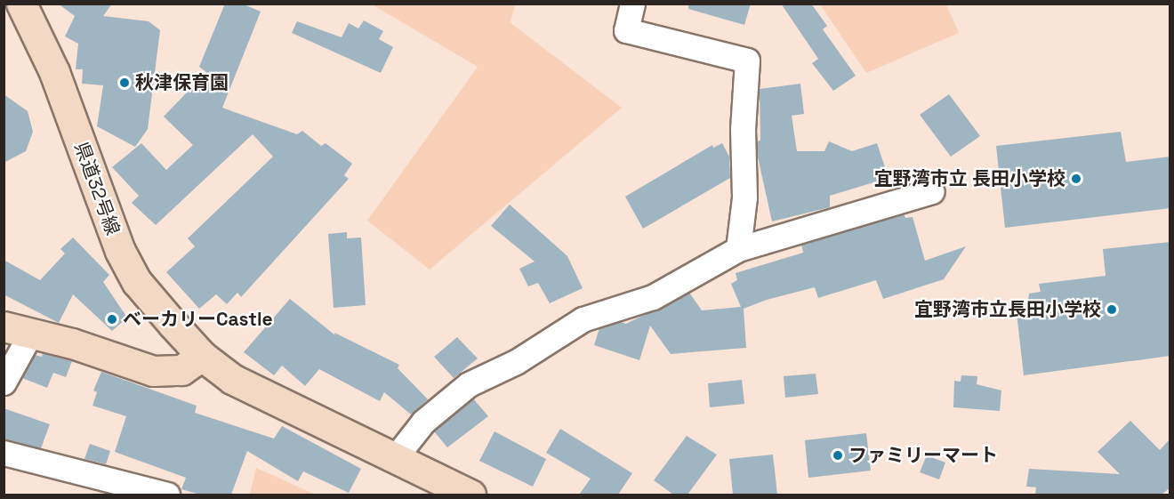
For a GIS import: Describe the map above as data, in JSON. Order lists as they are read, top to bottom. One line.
{"streets":{"main road":["県道32号線"]},"places":["秋津保育園","宜野湾市立 長田小学校","宜野湾市立長田小学校","ベーカリーCastle","ファミリーマート"]}
